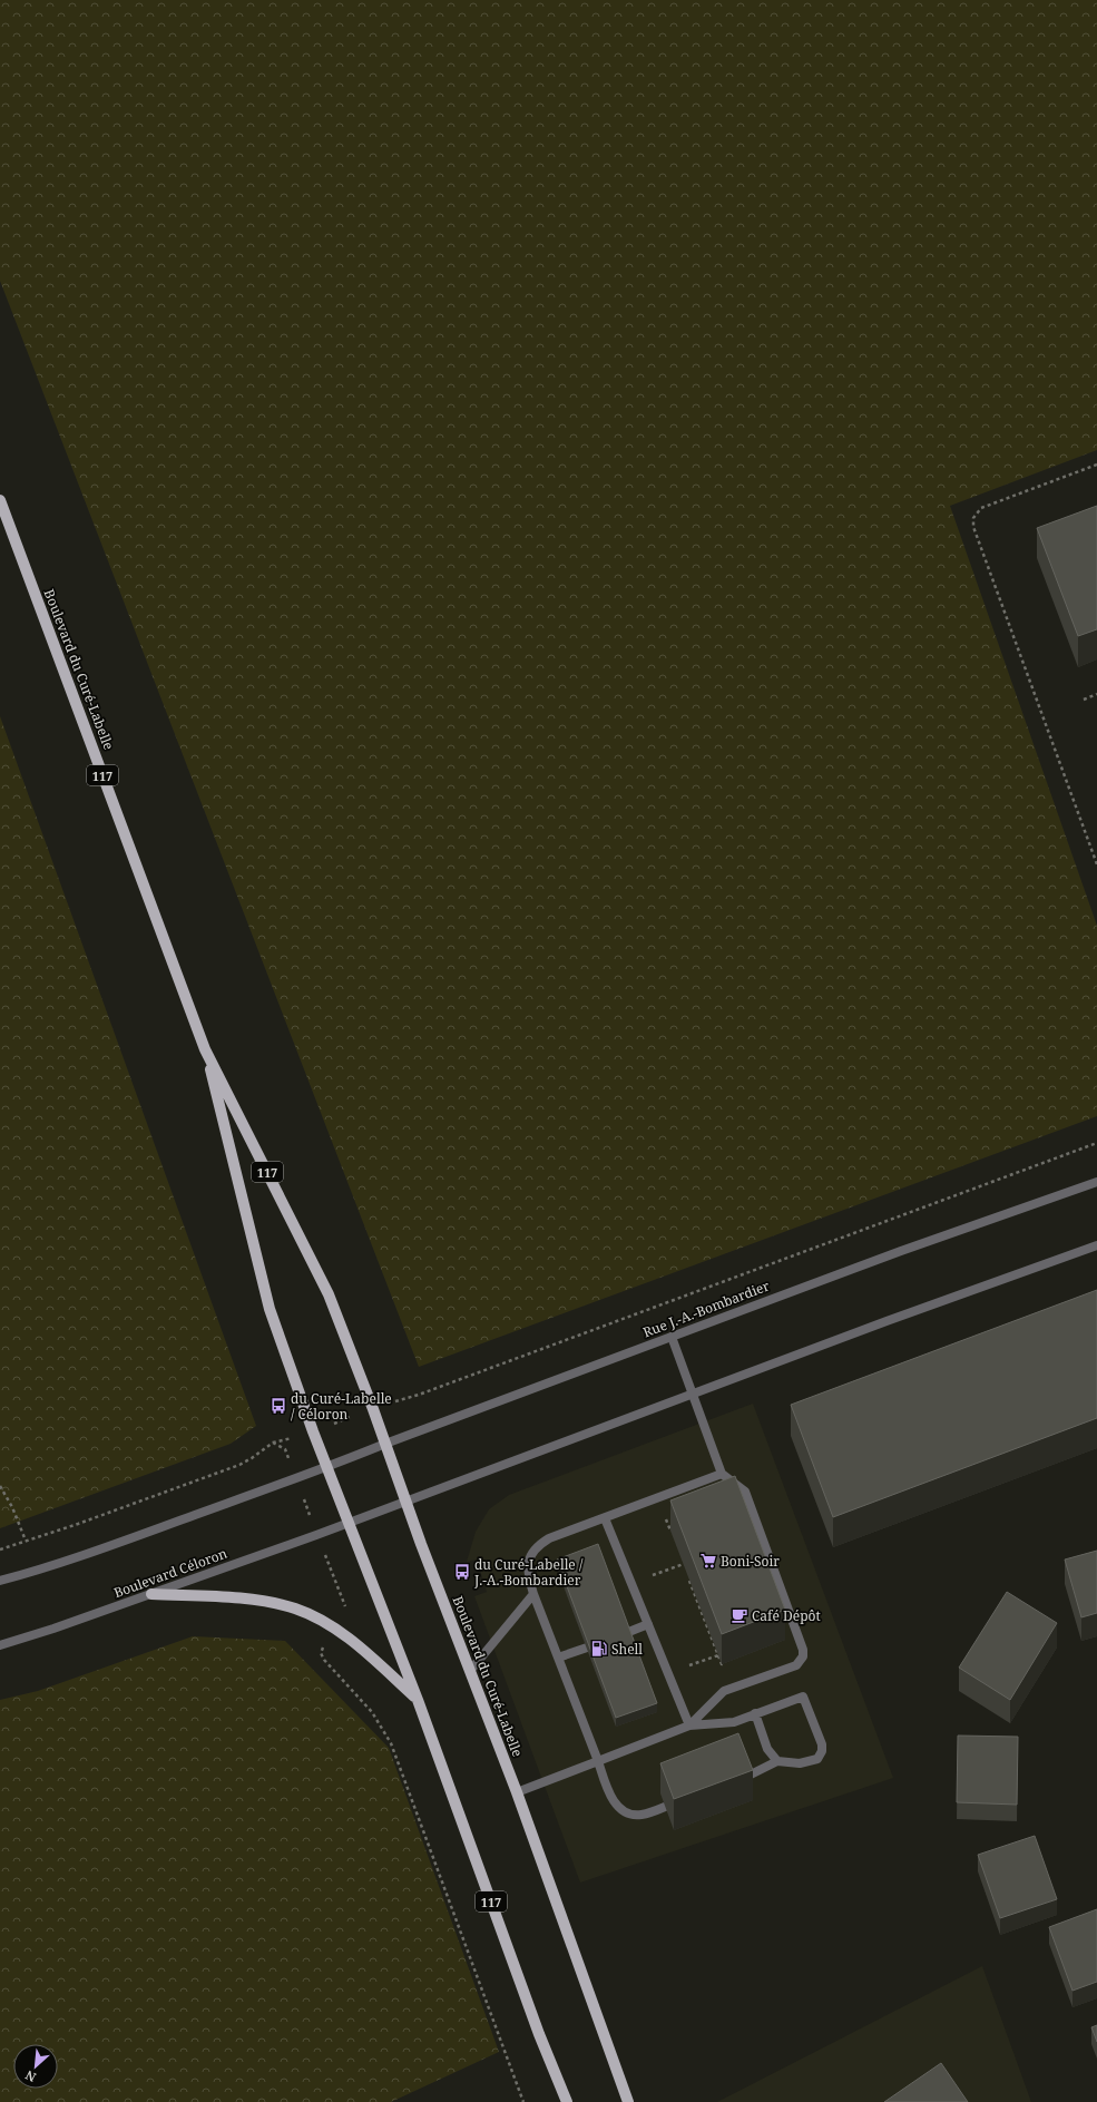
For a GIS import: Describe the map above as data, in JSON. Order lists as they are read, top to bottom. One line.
{"streets":{"main road":["Boulevard du Curé-Labelle","117"],"street":["Rue J.-A.-Bombardier","Boulevard Céloron"]},"crossings":[["Boulevard du Curé-Labelle","Rue J.-A.-Bombardier"],["Boulevard du Curé-Labelle","Boulevard Céloron"]],"places":{"bus stop":["du Curé-Labelle / Céloron","du Curé-Labelle / J.-A.-Bombardier"],"supermarket":["Boni-Soir"],"cafe":["Café Dépôt"],"fuel station":["Shell"]},"north":"bottom left"}
